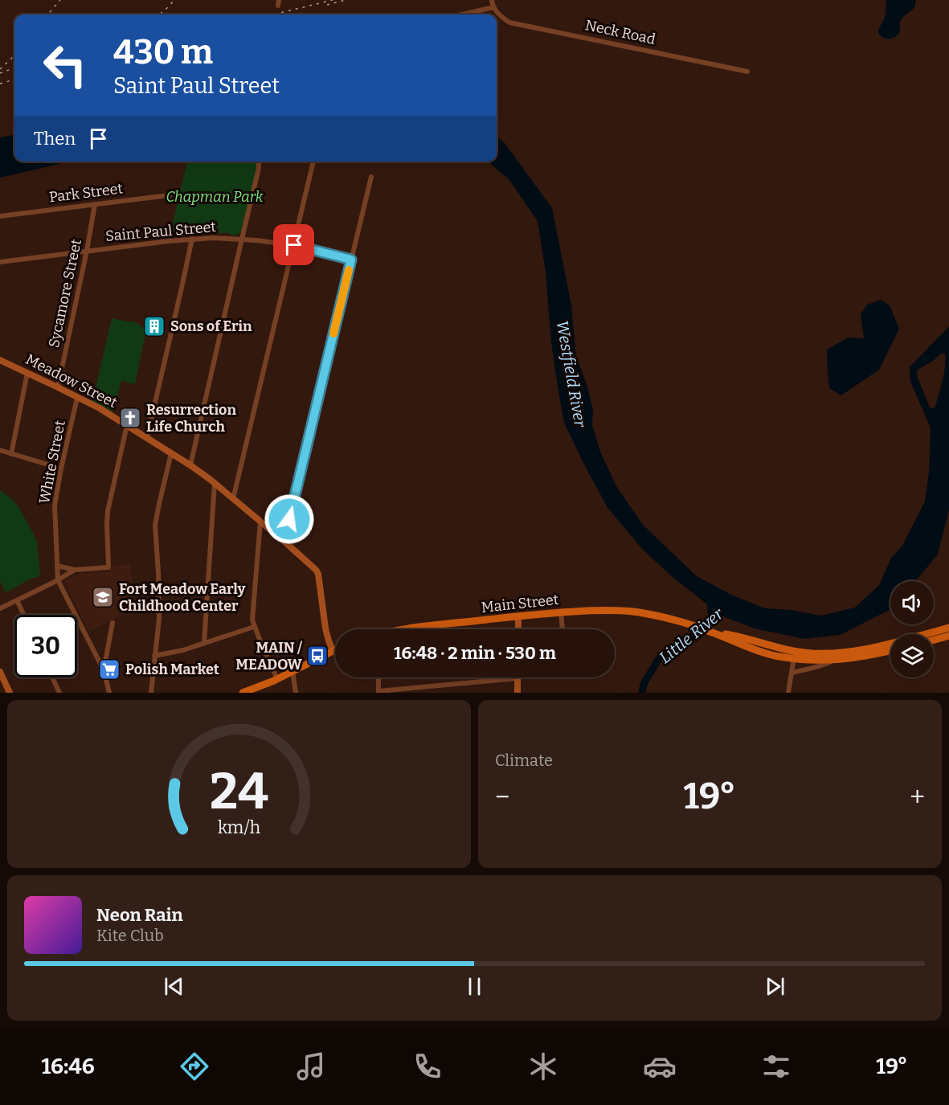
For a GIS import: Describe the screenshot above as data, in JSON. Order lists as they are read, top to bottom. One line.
{"streets":{"main road":["Main Street"],"street":["Neck Road","Park Street","Saint Paul Street","Sycamore Street","Meadow Street","White Street"]},"crossings":[["Park Street","Sycamore Street"],["Saint Paul Street","Sycamore Street"],["Sycamore Street","Meadow Street"],["Meadow Street","White Street"]],"water":["Westfield River","Little River"],"parks":["Chapman Park"],"places":{"building":["Sons of Erin"],"church":["Resurrection Life Church"],"school or university":["Fort Meadow Early Childhood Center"],"bus stop":["MAIN / MEADOW"],"supermarket":["Polish Market"]},"page":{"turn":["430 m","Saint Paul Street"],"then":"Then","limit":"30","trip":"16:48 · 2 min · 530 m","tile":"Climate","heat":["−","19°","+"],"song":["Neon Rain","Kite Club"],"tabs":["16:46","19°"],"gauge":["24","km/h"]}}
